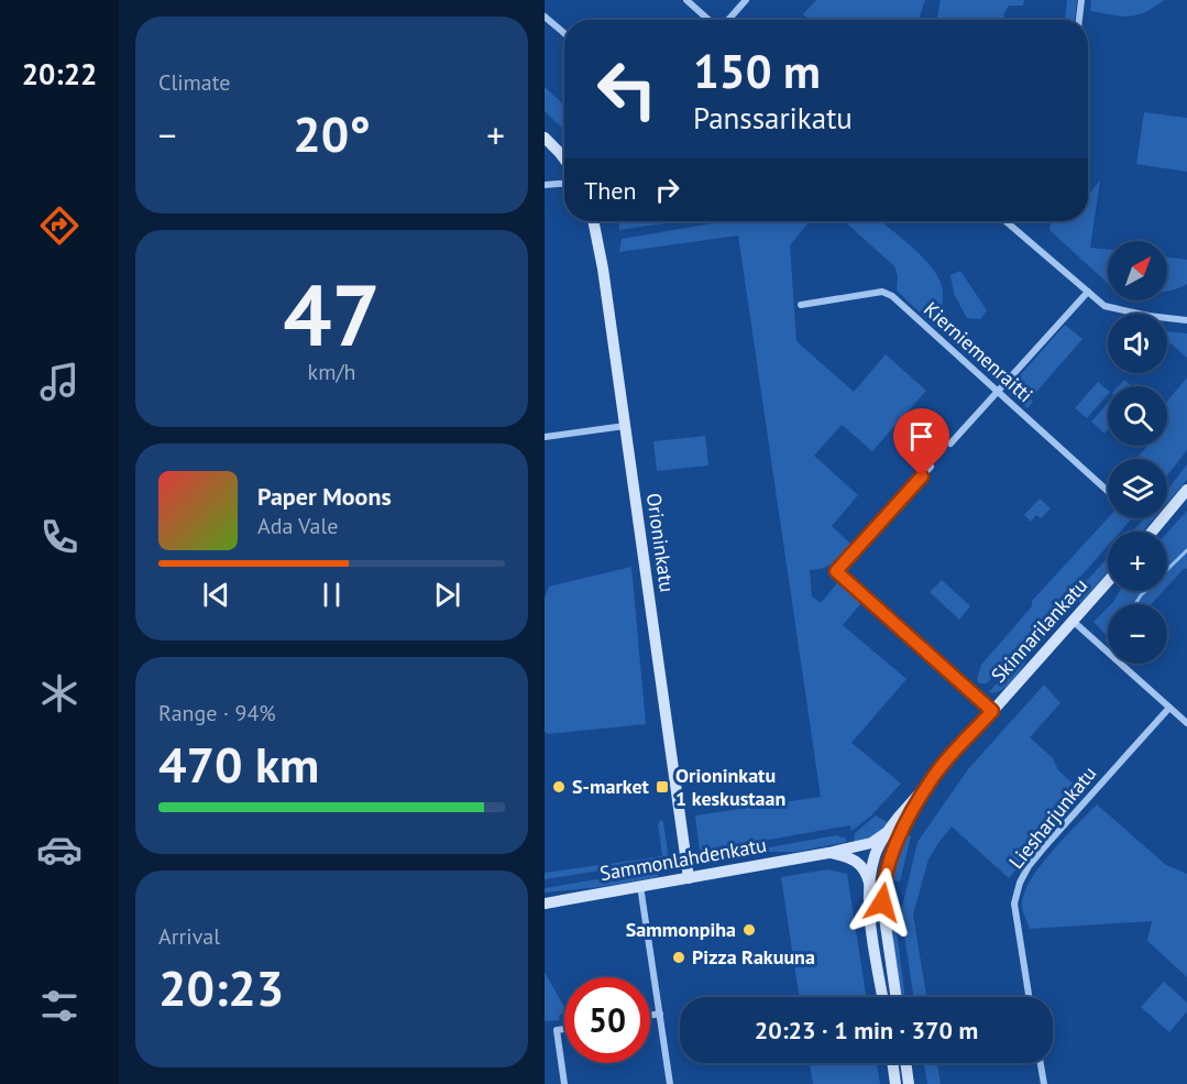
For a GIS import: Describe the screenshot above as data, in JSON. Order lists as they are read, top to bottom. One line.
{"streets":{"main road":["Orioninkatu","Skinnarilankatu","Sammonlahdenkatu"],"street":["Kierniemenraitti","Liesharjunkatu"]},"crossings":[["Orioninkatu","Sammonlahdenkatu"],["Skinnarilankatu","Sammonlahdenkatu"]],"places":{"other":["S-market","Sammonpiha","Pizza Rakuuna"],"transit":["Orioninkatu 1 keskustaan"]},"north":"top right","page":{"tabs":"20:22","tile":["Climate",["47","km/h"],["Range · 94%","470 km"],["Arrival","20:23"]],"turn":["150 m","Panssarikatu"],"heat":["−","20°","+"],"then":"Then","map_buttons":["+","−"],"song":["Paper Moons","Ada Vale"],"limit":"50","trip":"20:23 · 1 min · 370 m"}}
